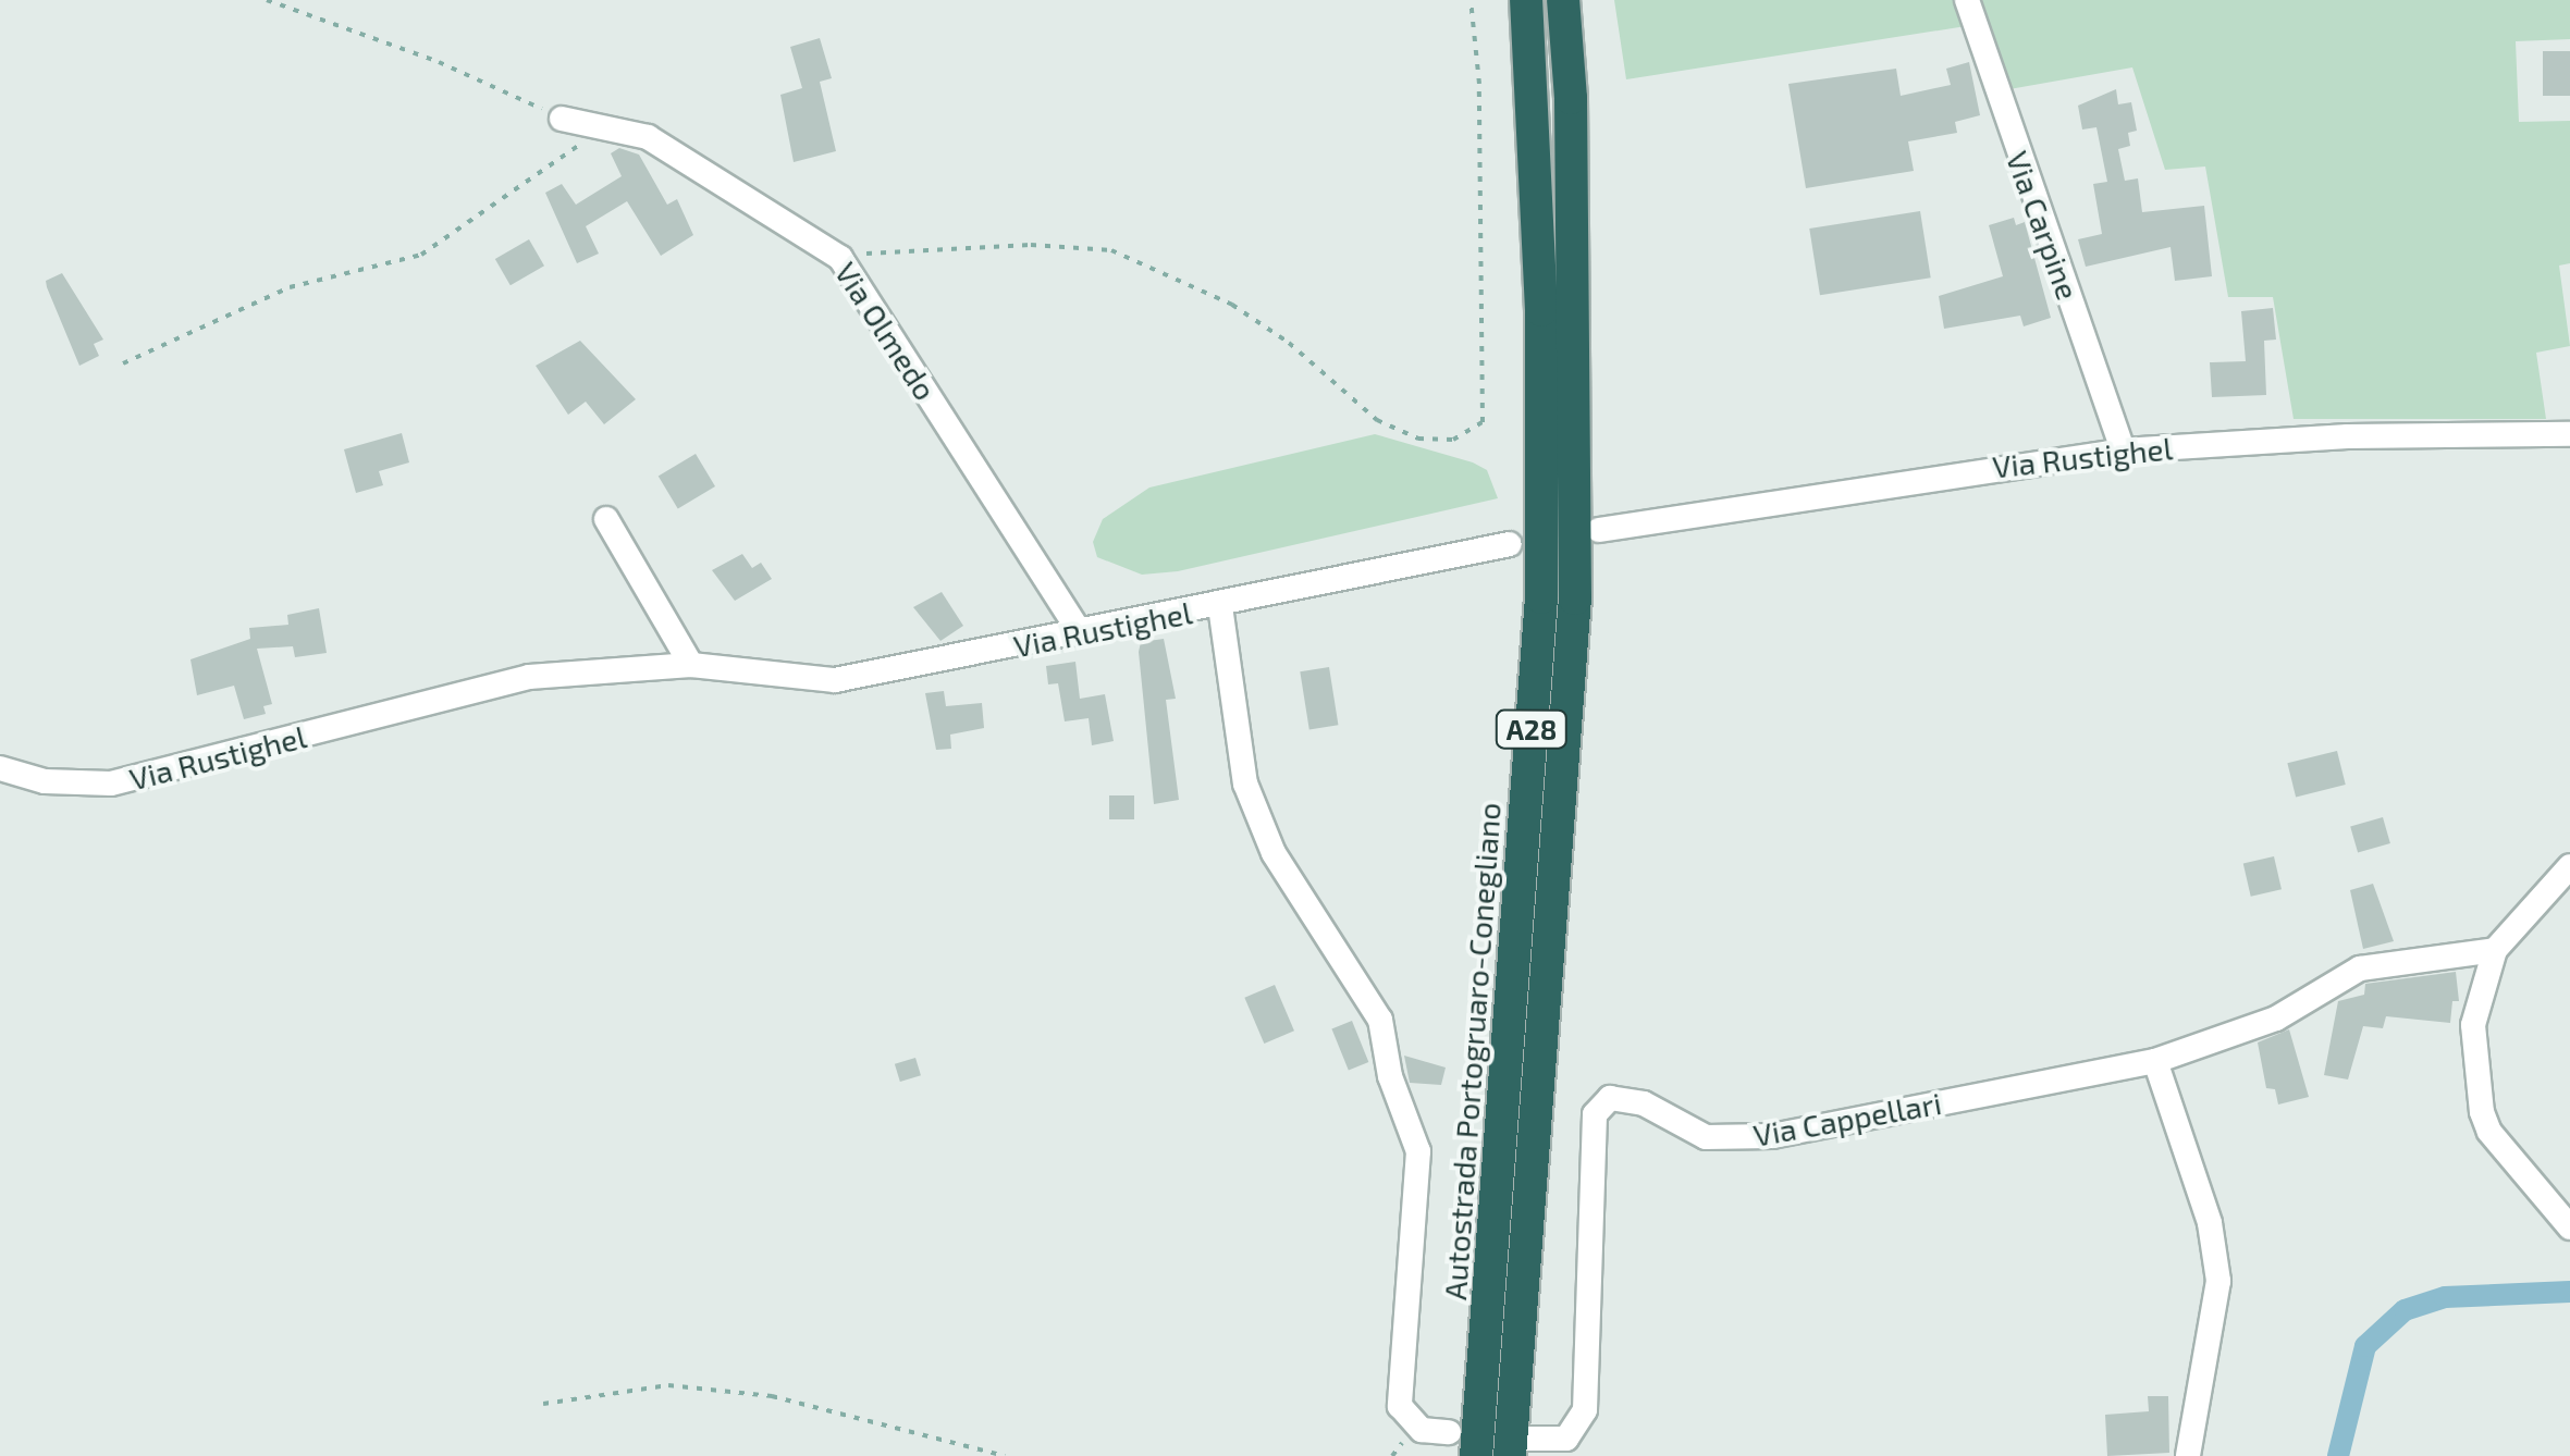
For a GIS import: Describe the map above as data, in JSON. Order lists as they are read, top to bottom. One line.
{"streets":{"highway":["A28","Autostrada Portogruaro-Conegliano"],"street":["Via Carpine","Via Olmedo","Via Rustighel","Via Cappellari"]},"crossings":[["Via Carpine","Via Rustighel"],["Via Olmedo","Via Rustighel"],["A28","Via Cappellari"]]}
